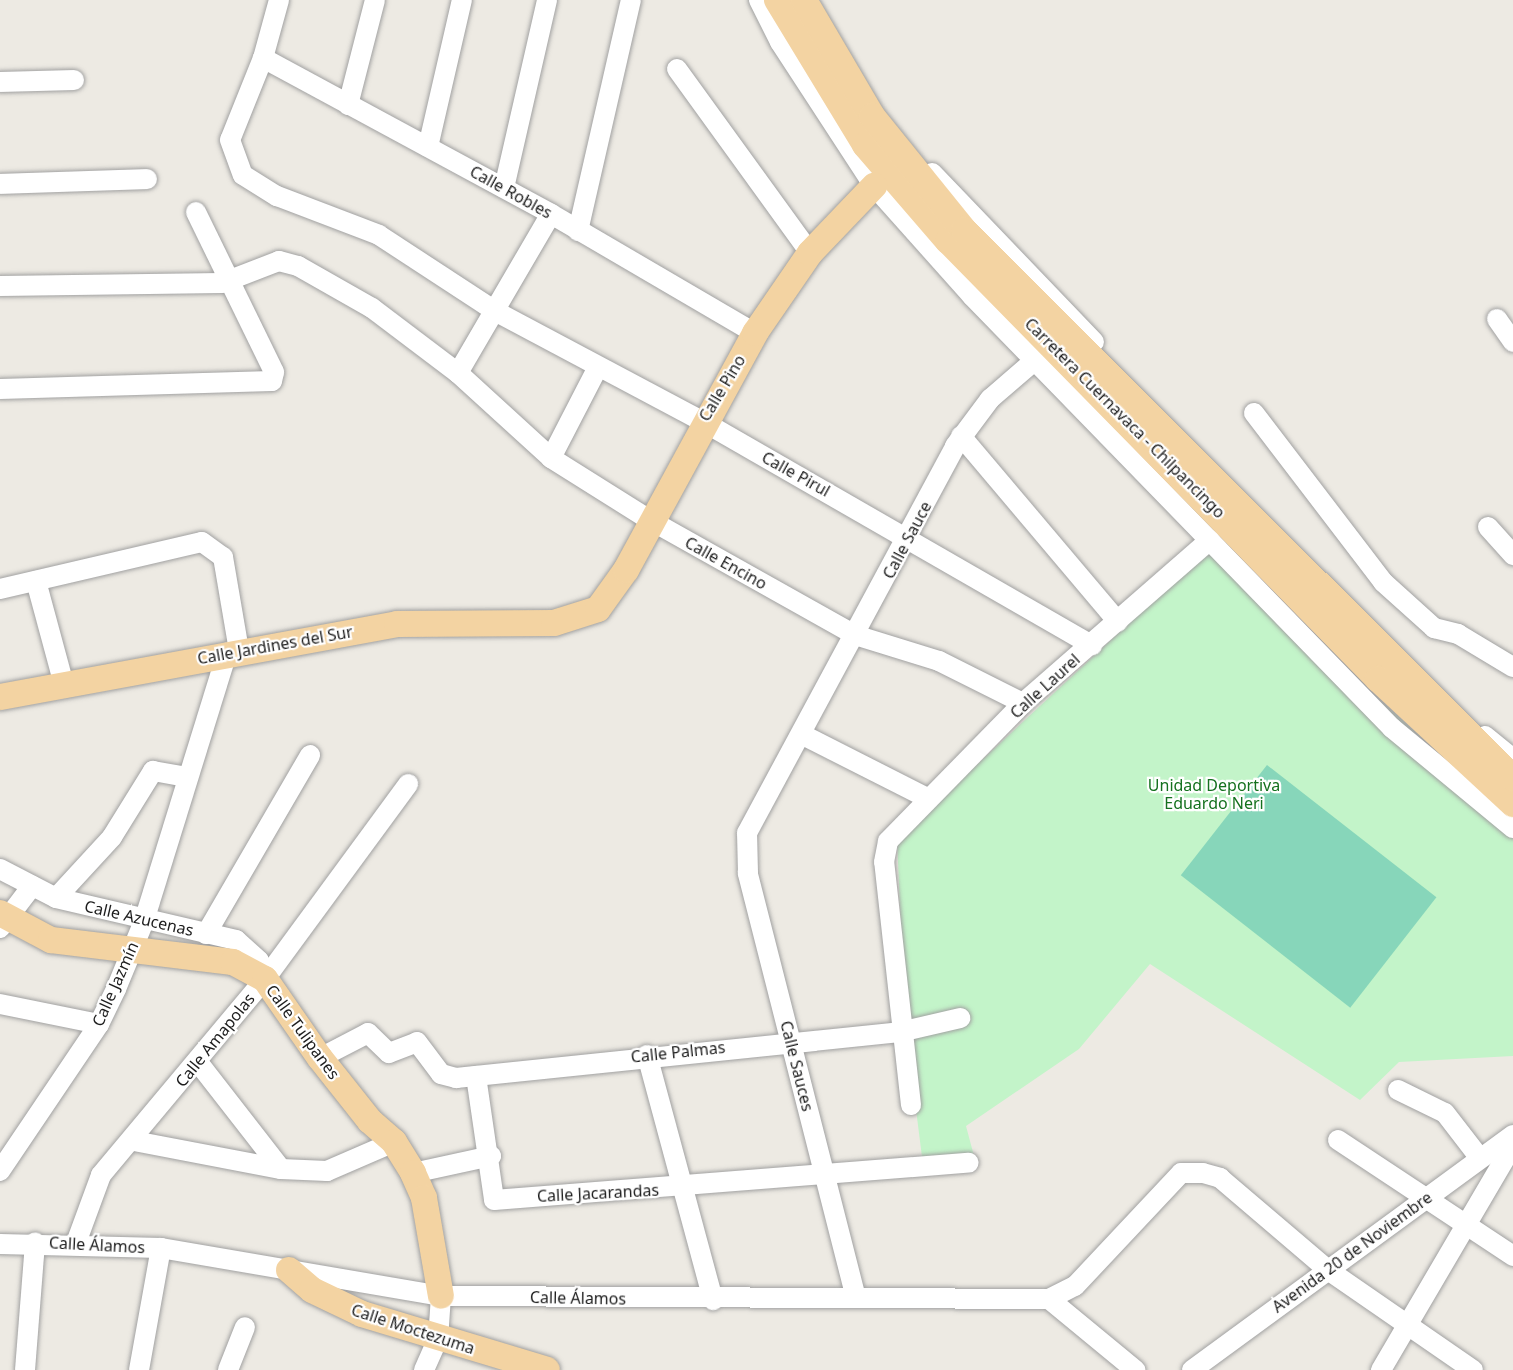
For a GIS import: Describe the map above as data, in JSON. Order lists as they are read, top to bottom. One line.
{"streets":{"main road":["Calle Pino","Carretera Cuernavaca - Chilpancingo","Calle Jardines del Sur","Calle Tulipanes","Calle Moctezuma"],"street":["Calle Robles","Calle Pirul","Calle Sauce","Calle Encino","Calle Laurel","Calle Azucenas","Calle Jazmín","Calle Amapolas","Calle Palmas","Calle Sauces","Calle Jacarandas","Calle Álamos","Avenida 20 de Noviembre"]},"crossings":[["Calle Robles","Calle Pino"],["Calle Robles","Calle Pirul"],["Calle Pino","Calle Pirul"],["Calle Pino","Calle Encino"],["Calle Pino","Calle Jardines del Sur"],["Calle Pirul","Calle Sauce"],["Calle Pirul","Calle Laurel"],["Calle Sauce","Calle Encino"],["Calle Sauce","Calle Sauces"],["Calle Encino","Calle Laurel"],["Calle Jardines del Sur","Calle Jazmín"],["Calle Laurel","Calle Palmas"],["Calle Azucenas","Calle Jazmín"],["Calle Azucenas","Calle Tulipanes"],["Calle Azucenas","Calle Amapolas"],["Calle Jazmín","Calle Tulipanes"],["Calle Tulipanes","Calle Amapolas"],["Calle Tulipanes","Calle Palmas"],["Calle Tulipanes","Calle Álamos"],["Calle Amapolas","Calle Álamos"],["Calle Palmas","Calle Sauces"],["Calle Sauces","Calle Jacarandas"],["Calle Sauces","Calle Álamos"],["Calle Álamos","Calle Moctezuma"]],"parks":["Unidad Deportiva Eduardo Neri"]}
